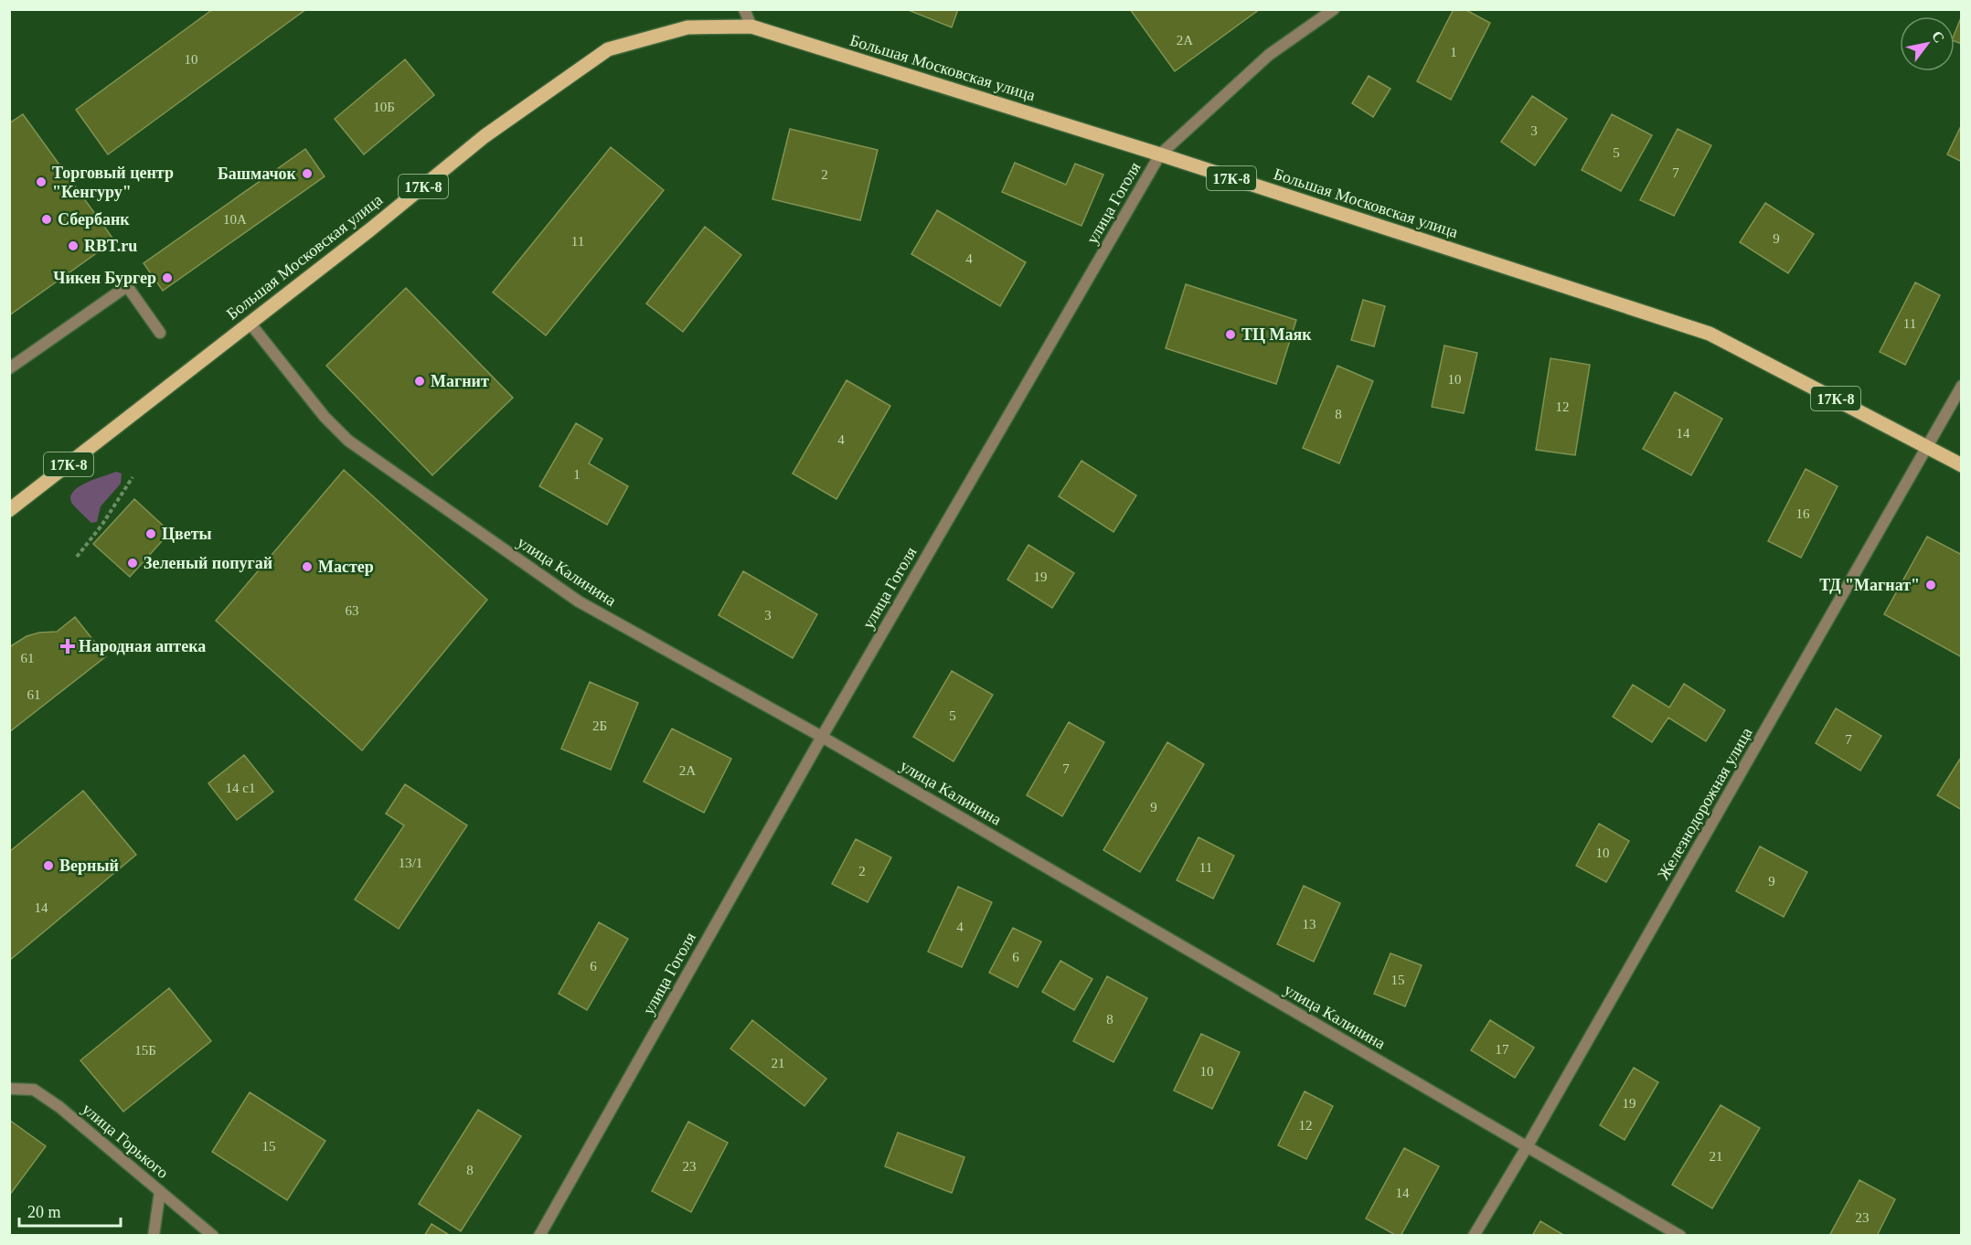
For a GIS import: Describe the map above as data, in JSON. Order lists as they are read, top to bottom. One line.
{"streets":{"main road":["Большая Московская улица","17К-8"],"street":["улица Гоголя","улица Калинина","Железнодорожная улица","улица Горького"]},"crossings":[["Большая Московская улица","улица Гоголя"],["Большая Московская улица","улица Калинина"],["Большая Московская улица","Железнодорожная улица"],["улица Гоголя","улица Калинина"],["улица Калинина","Железнодорожная улица"]],"places":{"other":["Башмачок","Торговый центр \"Кенгуру\"","Сбербанк","RBT.ru","Чикен Бургер","ТЦ Маяк","Магнит","Цветы","Зеленый попугай","Мастер","ТД \"Магнат\"","Верный"],"health":["Народная аптека"]},"house_numbers":["2А","1","10","10Б","3","5","7","2","10А","9","11","4","11","10","12","8","14","4","1","16","19","63","3","61","61","5","2Б","7","7","2А","14 с1","9","10","13/1","11","2","9","14","13","4","6","6","15","8","17","15Б","21","10","19","12","15","21","23","8","14","23"],"scale_bar":"20 m","north":"top right"}
